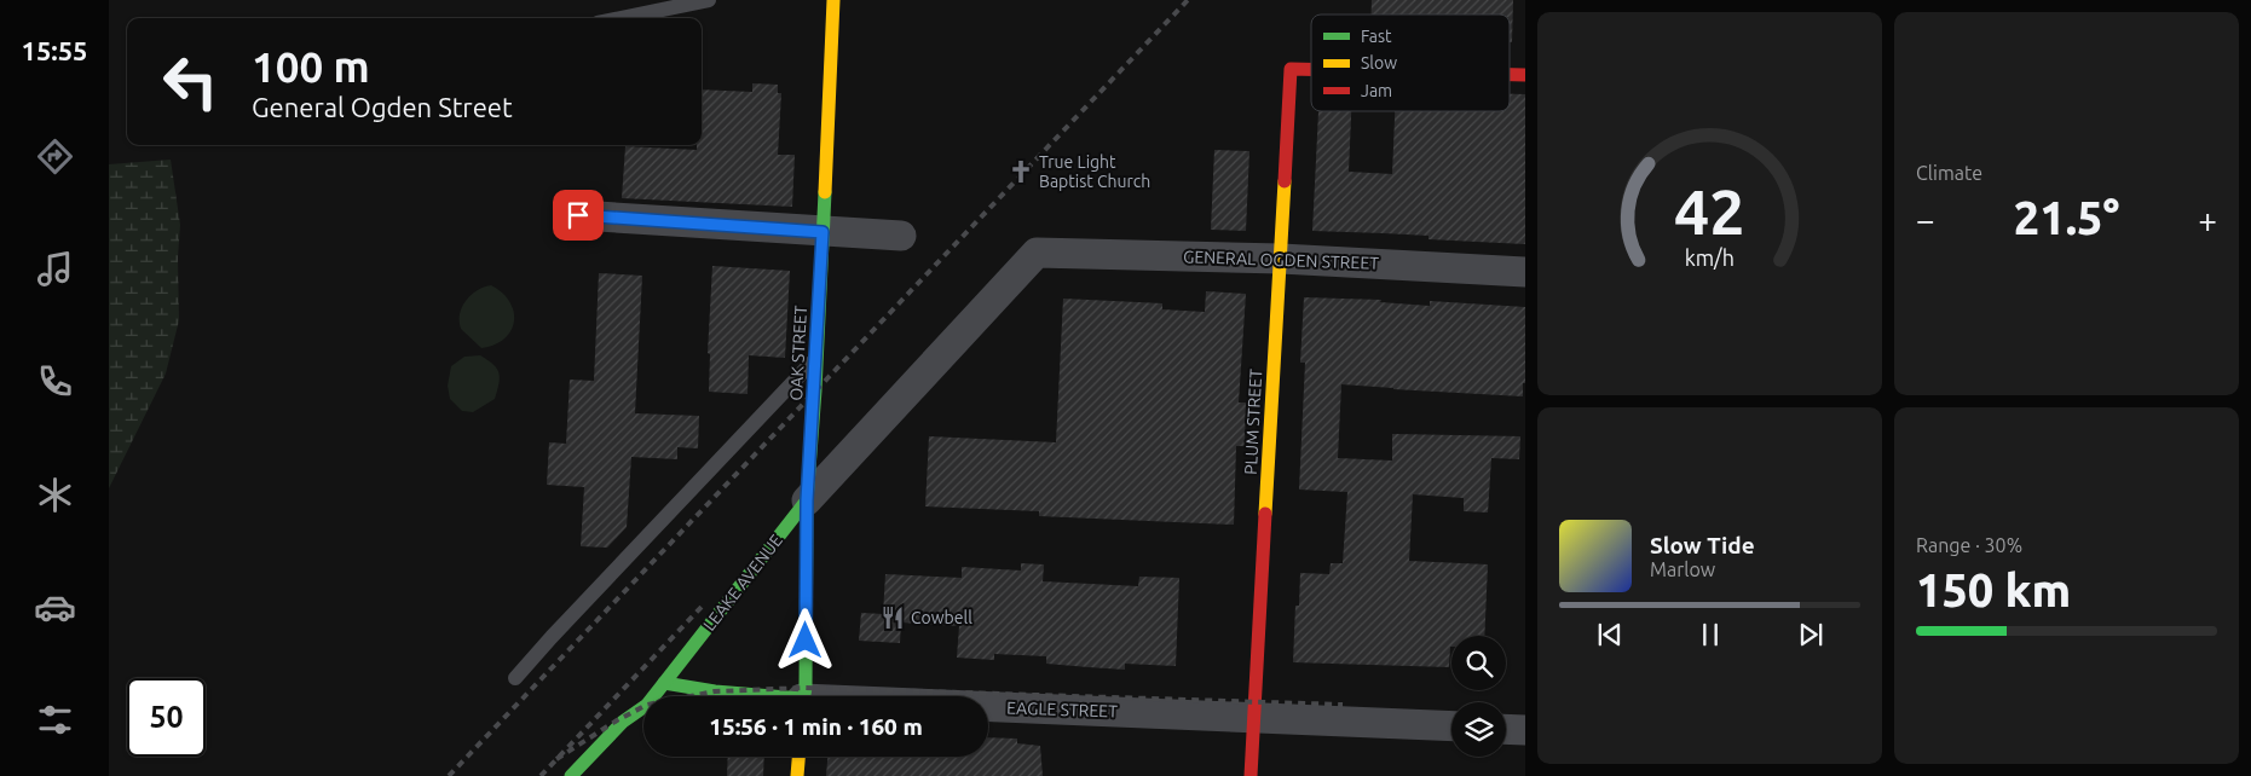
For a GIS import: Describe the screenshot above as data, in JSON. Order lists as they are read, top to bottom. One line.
{"streets":{"street":["GENERAL OGDEN STREET","OAK STREET","PLUM STREET","LEAKE AVENUE","EAGLE STREET"]},"crossings":[["GENERAL OGDEN STREET","PLUM STREET"],["GENERAL OGDEN STREET","LEAKE AVENUE"],["OAK STREET","LEAKE AVENUE"],["PLUM STREET","EAGLE STREET"],["LEAKE AVENUE","EAGLE STREET"]],"places":{"church":["True Light Baptist Church"],"restaurant":["Cowbell"]},"legend":["Fast","Slow","Jam"],"page":{"tabs":"15:55","tile":["Climate",["Range · 30%","150 km"]],"turn":["100 m","General Ogden Street"],"heat":["−","21.5°","+"],"song":["Slow Tide","Marlow"],"limit":"50","trip":"15:56 · 1 min · 160 m","gauge":["42","km/h"]}}
